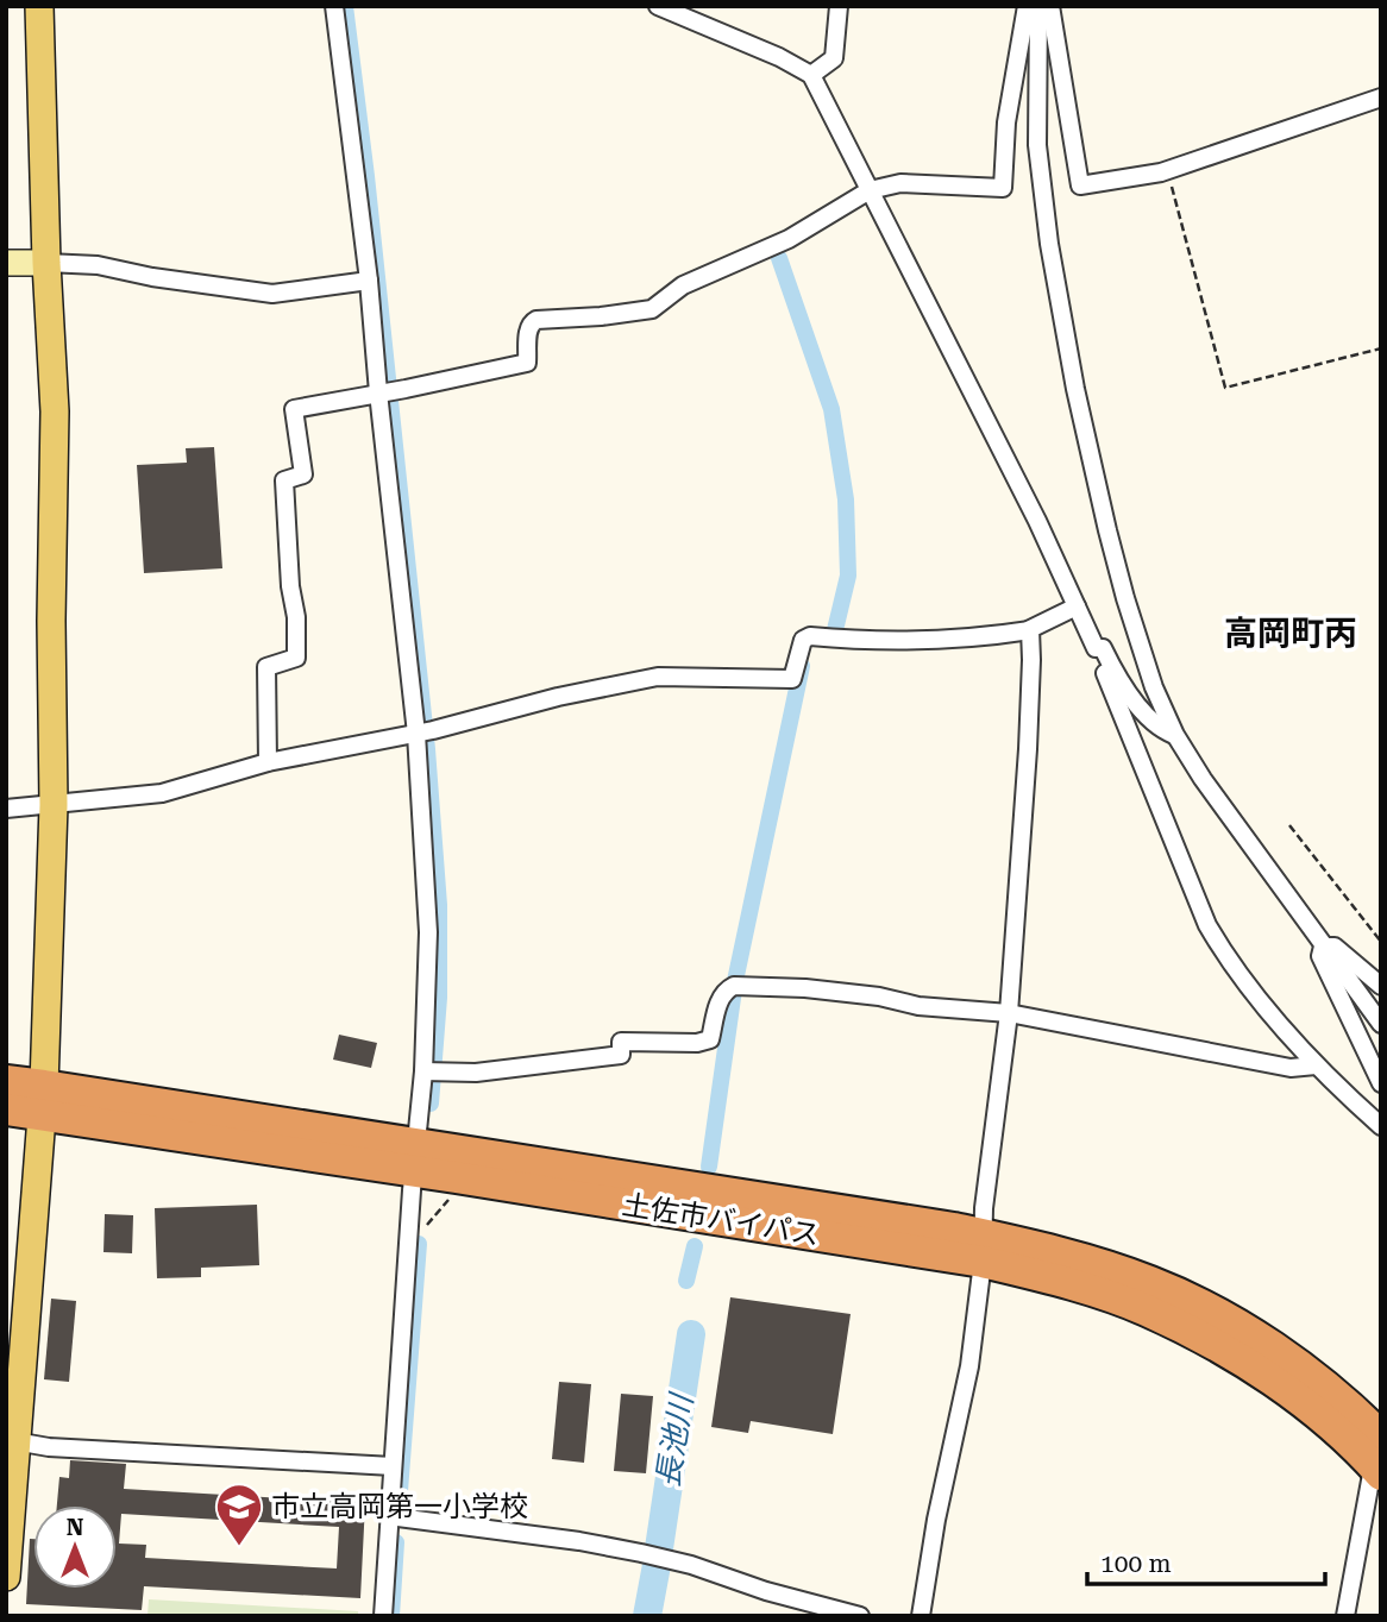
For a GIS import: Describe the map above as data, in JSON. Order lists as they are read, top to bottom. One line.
{"streets":{"highway":["土佐市バイパス"]},"districts":["高岡町丙"],"water":["長池川"],"places":{"school or university":["市立高岡第一小学校"]},"scale_bar":"100 m","north":"top"}
